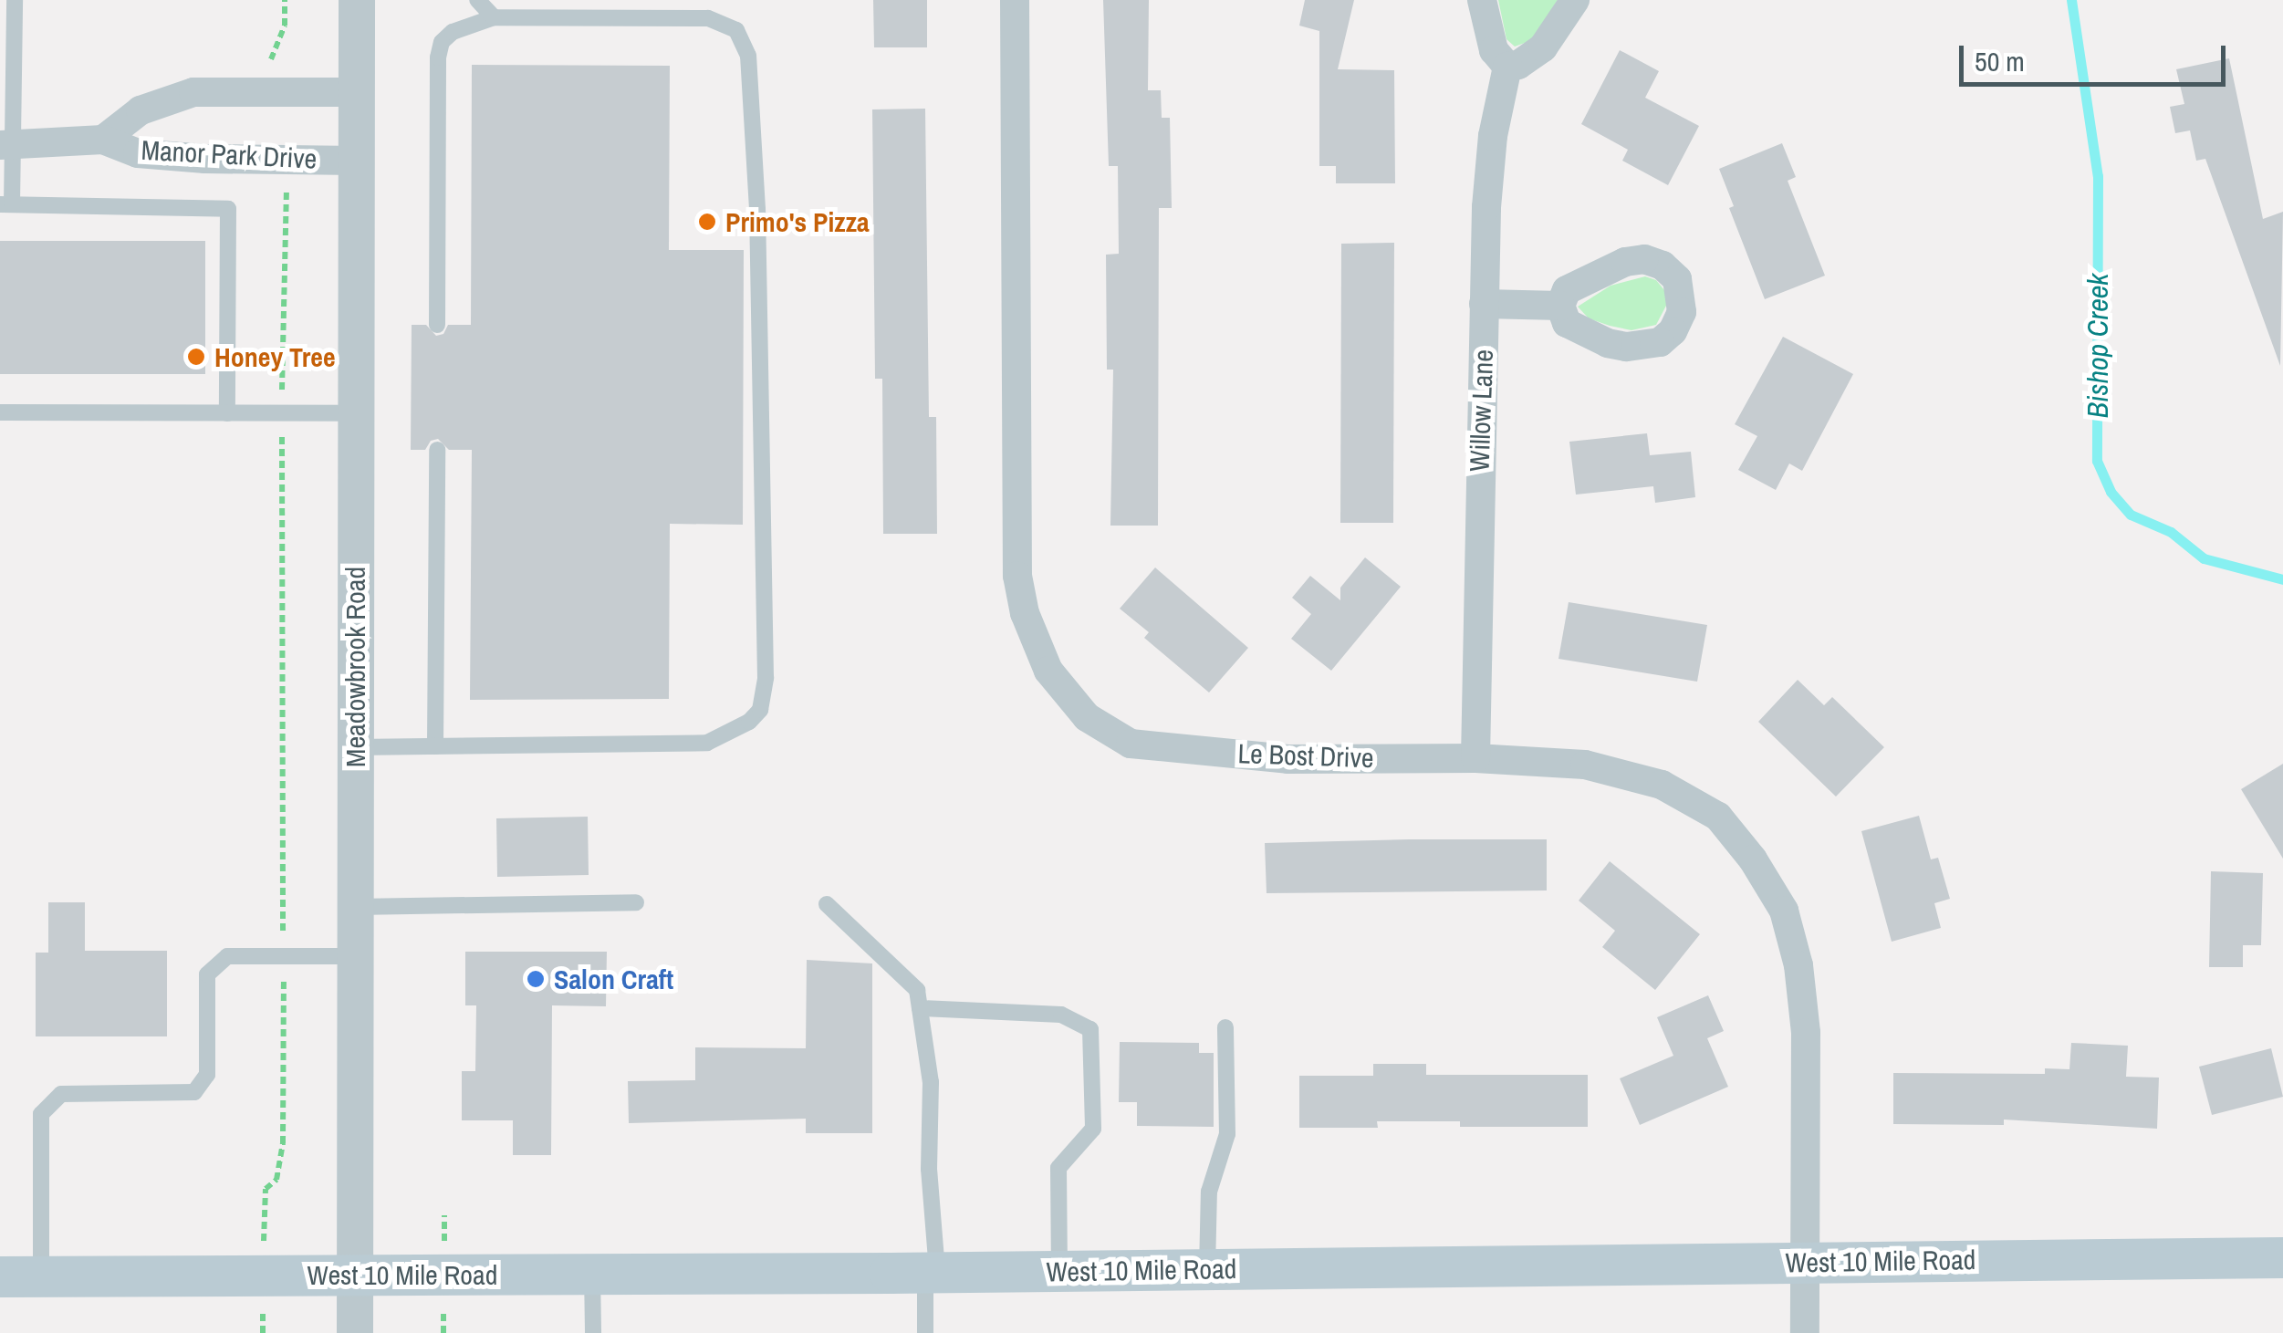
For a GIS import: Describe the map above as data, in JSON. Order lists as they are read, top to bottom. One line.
{"streets":{"main road":["West 10 Mile Road"],"street":["Manor Park Drive","Willow Lane","Meadowbrook Road","Le Bost Drive"]},"crossings":[["Manor Park Drive","Meadowbrook Road"],["Willow Lane","Le Bost Drive"],["Meadowbrook Road","West 10 Mile Road"],["Le Bost Drive","West 10 Mile Road"]],"water":["Bishop Creek"],"places":["Primo's Pizza","Honey Tree","Salon Craft"],"scale_bar":"50 m"}
